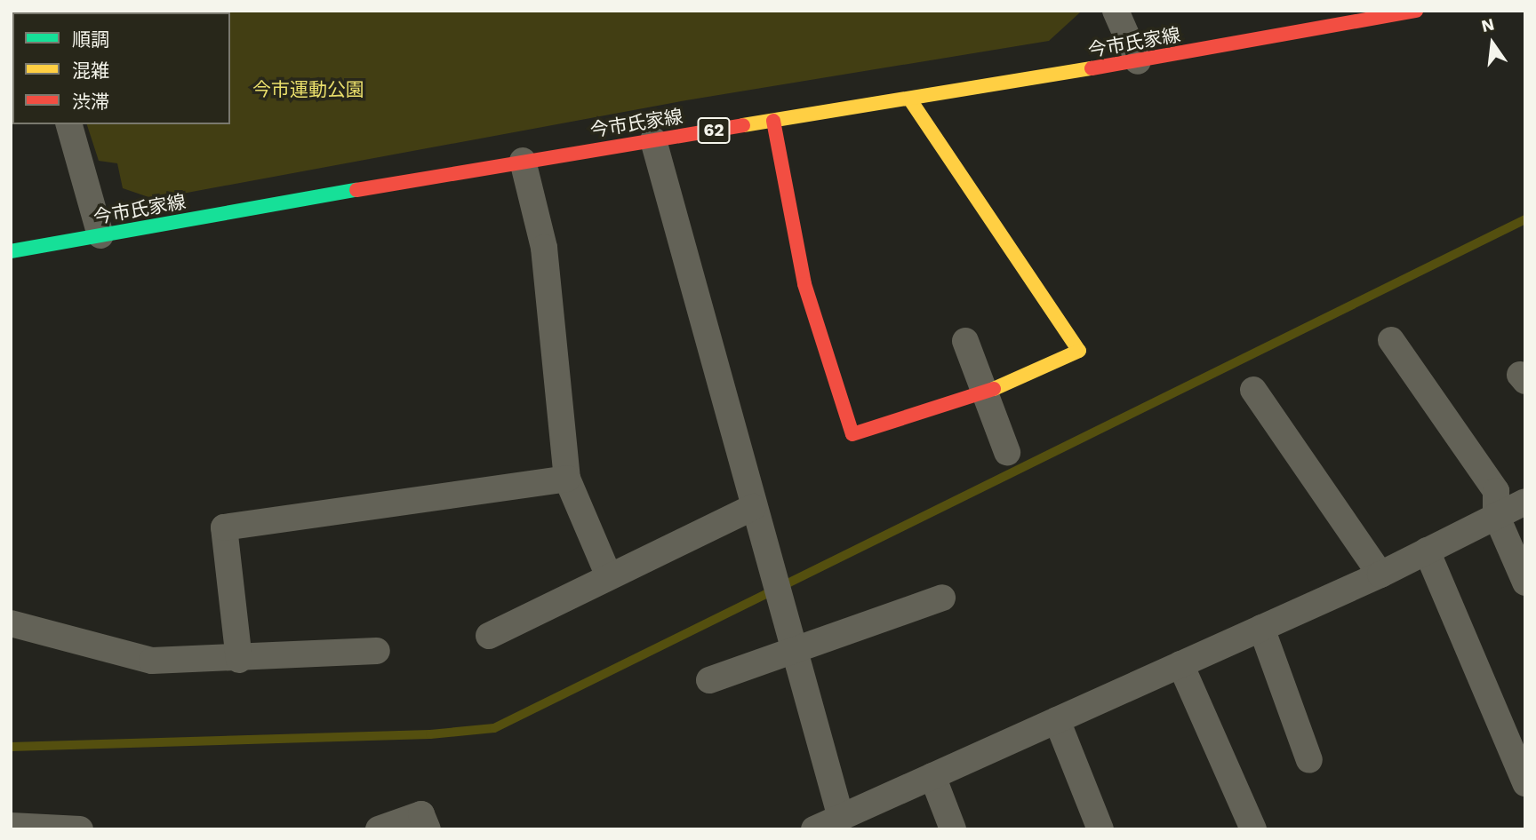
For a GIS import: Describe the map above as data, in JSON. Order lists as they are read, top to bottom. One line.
{"streets":{"main road":["今市氏家線","62"]},"parks":["今市運動公園"],"legend":["順調","混雑","渋滞"],"north":"top"}
